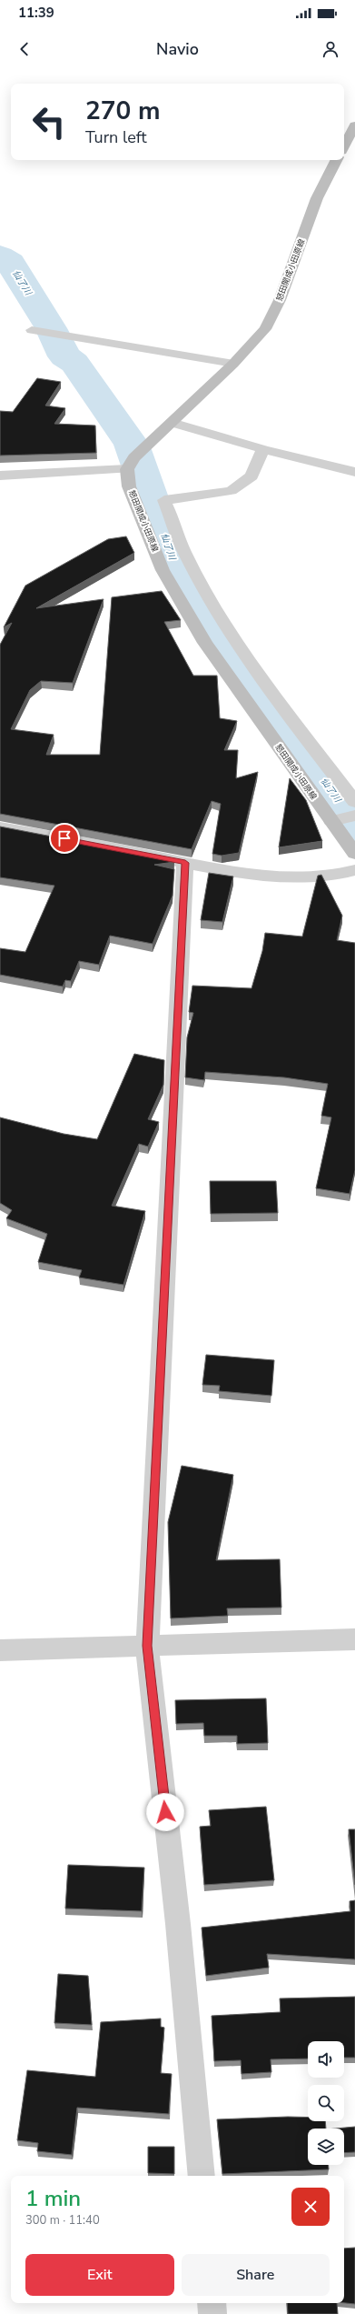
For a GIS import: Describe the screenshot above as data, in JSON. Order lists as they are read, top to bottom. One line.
{"streets":{"main road":["怒田開成小田原線"]},"water":["仙了川"],"page":{"status":"11:39","header":"Navio","turn":["270 m","Turn left"],"heading":["1 min","300 m · 11:40"],"buttons":["Exit","Share"]}}
